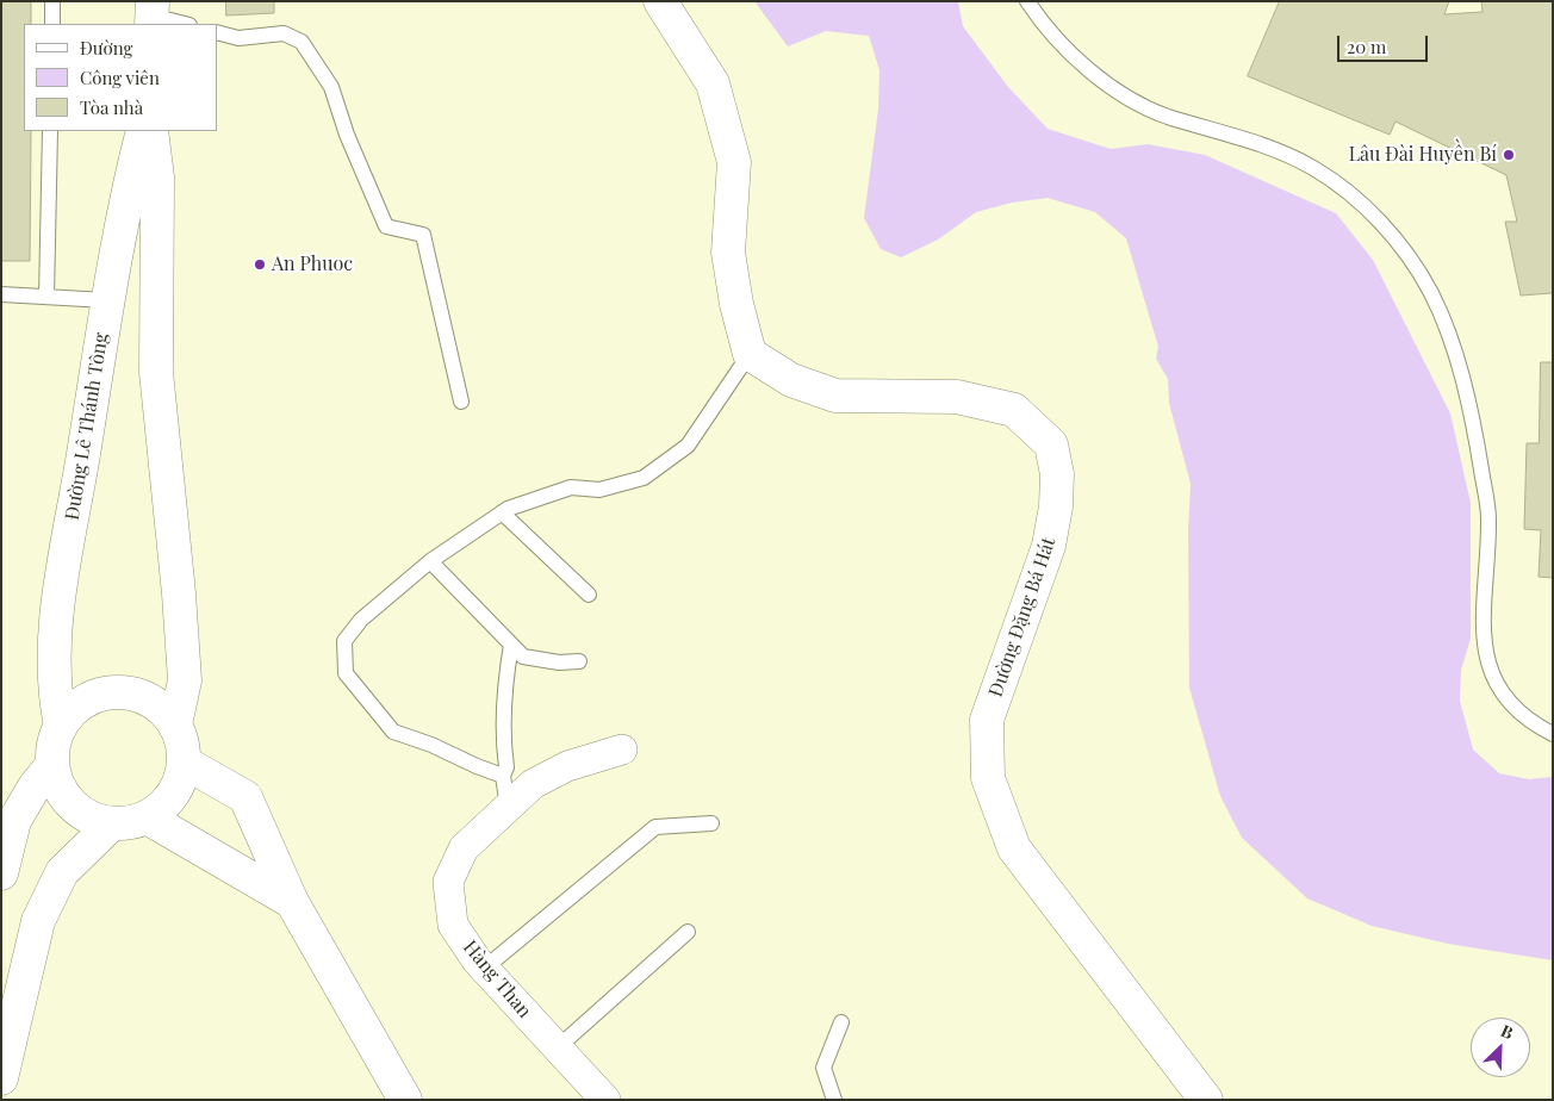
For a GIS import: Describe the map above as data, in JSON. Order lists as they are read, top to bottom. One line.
{"streets":{"street":["Đường Lê Thánh Tông","Đường Đặng Bá Hát","Hàng Than"]},"places":["Lâu Đài Huyền Bí","An Phuoc"],"legend":["Đường","Công viên","Tòa nhà"],"scale_bar":"20 m","north":"top right"}
